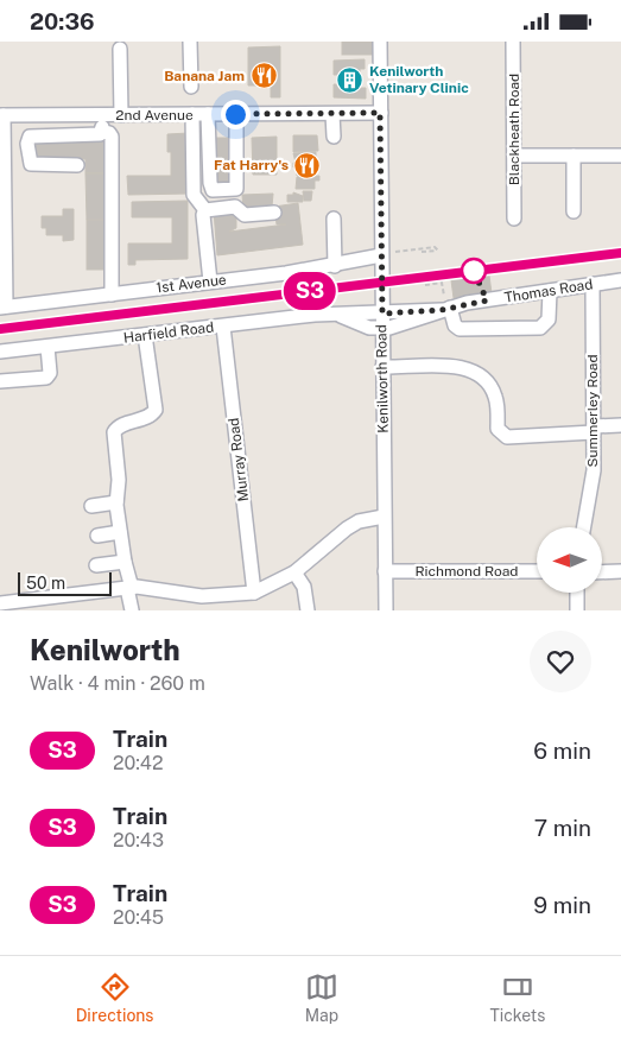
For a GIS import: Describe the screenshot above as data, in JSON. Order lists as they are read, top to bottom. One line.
{"streets":{"street":["2nd Avenue","Blackheath Road","1st Avenue","Thomas Road","Harfield Road","Kenilworth Road","Summerley Road","Murray Road","Richmond Road"]},"crossings":[["2nd Avenue","Kenilworth Road"],["1st Avenue","Kenilworth Road"],["Thomas Road","Harfield Road"],["Thomas Road","Kenilworth Road"],["Thomas Road","Summerley Road"],["Harfield Road","Kenilworth Road"],["Harfield Road","Murray Road"],["Kenilworth Road","Richmond Road"]],"places":{"restaurant":["Banana Jam","Fat Harry's"],"building":["Kenilworth Vetinary Clinic"]},"scale_bar":"50 m","north":"left","page":{"status":"20:36","on_map":"S3","scale":"50 m","heading":["Kenilworth","Walk · 4 min · 260 m"],"list":[{"mark":"S3","name":"Train","note":"20:42","value":"6 min"},{"mark":"S3","name":"Train","note":"20:43","value":"7 min"},{"mark":"S3","name":"Train","note":"20:45","value":"9 min"}],"tabs":["Directions","Map","Tickets"]}}
